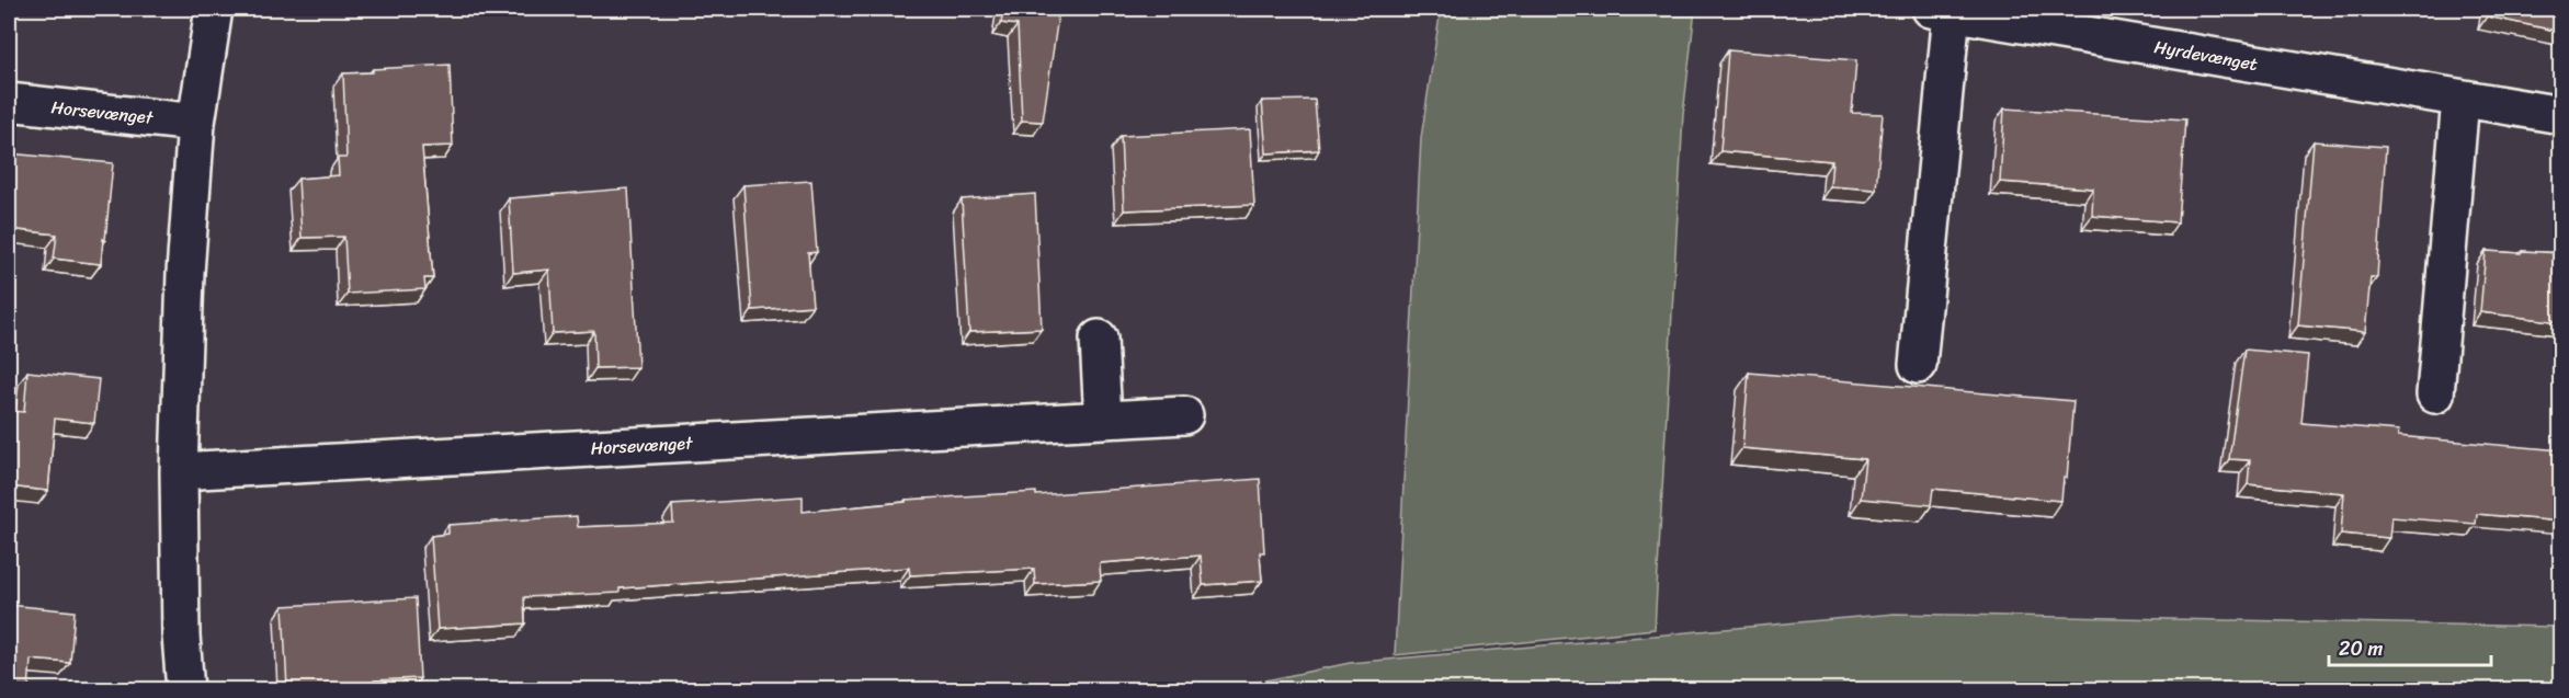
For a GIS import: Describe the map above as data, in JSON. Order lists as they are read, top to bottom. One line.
{"streets":{"street":["Hyrdevænget","Horsevænget"]},"scale_bar":"20 m"}
